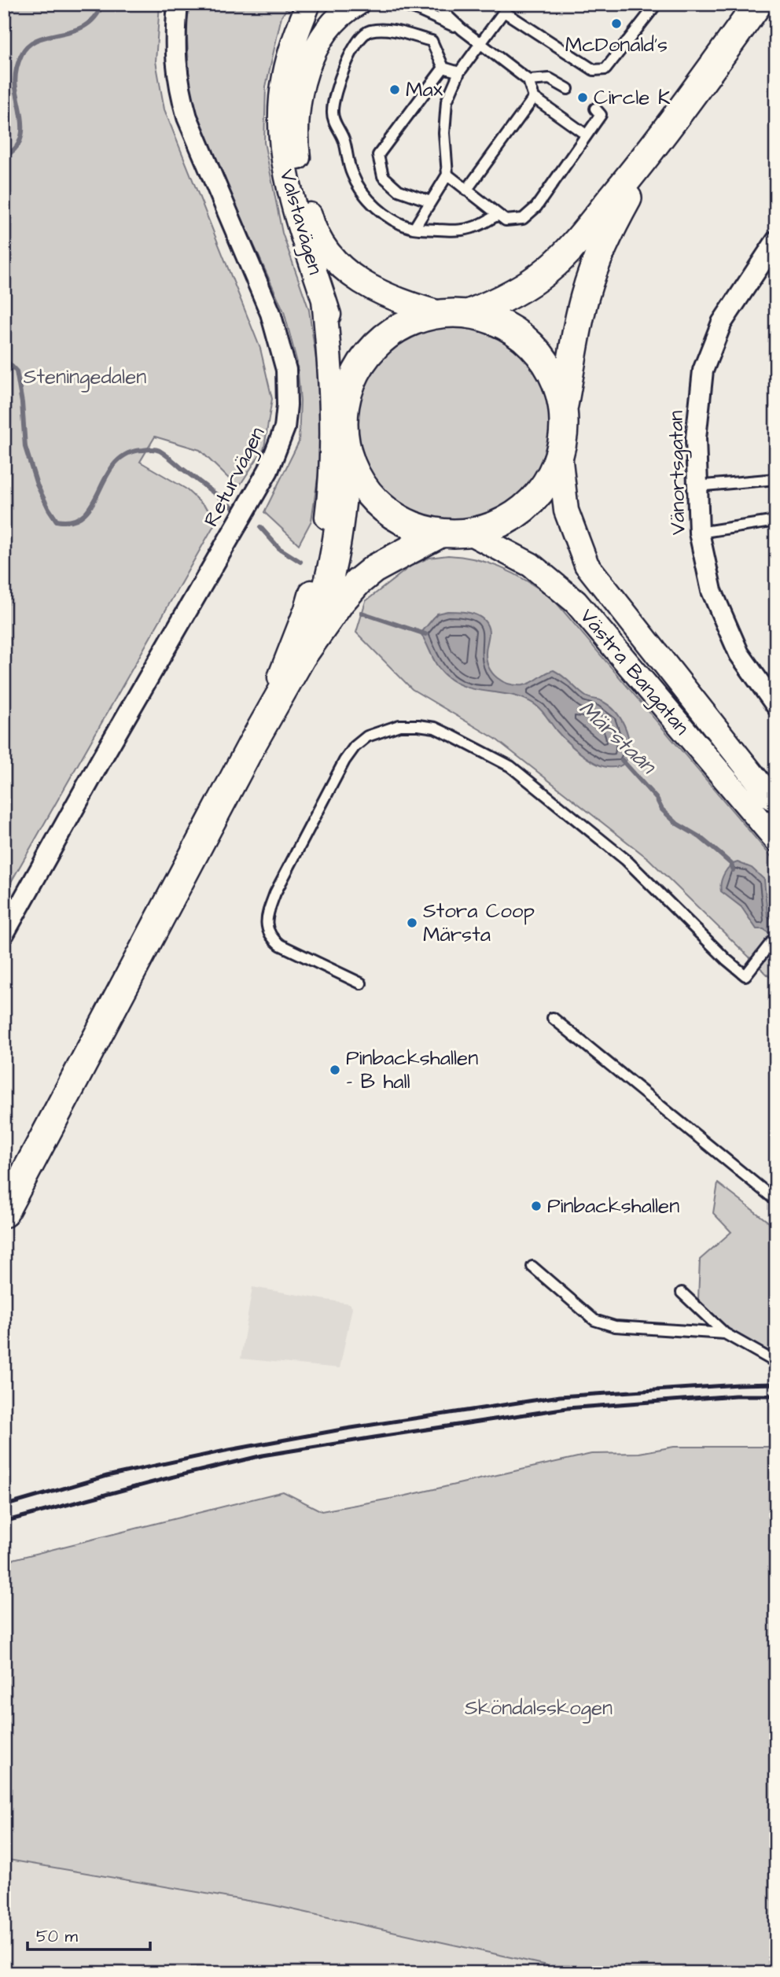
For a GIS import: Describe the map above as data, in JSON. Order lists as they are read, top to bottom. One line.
{"streets":{"street":["Valstavägen","Vänortsgatan","Returvägen","Västra Bangatan"]},"water":["Märstaån"],"parks":["Steningedalen","Sköndalsskogen"],"places":["McDonald's","Max","Circle K","Stora Coop Märsta","Pinbackshallen - B hall","Pinbackshallen"],"scale_bar":"50 m"}
